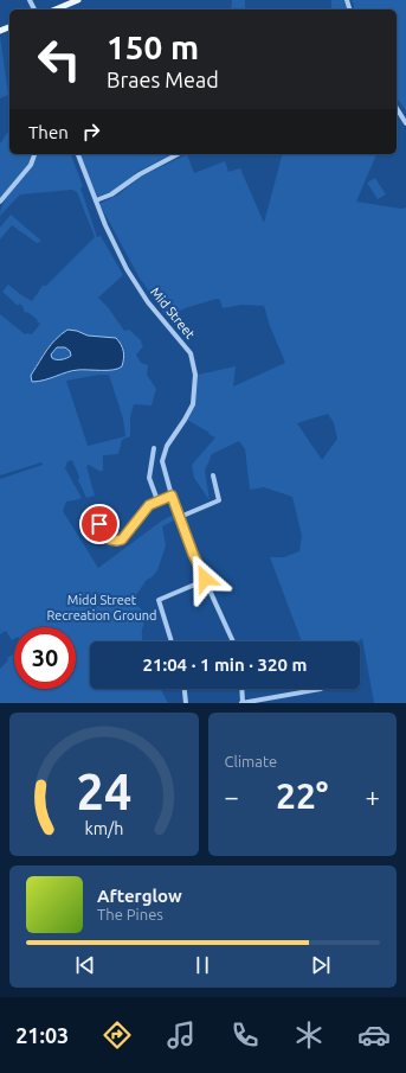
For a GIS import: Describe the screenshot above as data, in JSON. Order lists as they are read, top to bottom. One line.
{"streets":{"street":["Mid Street"]},"parks":["Midd Street Recreation Ground"],"page":{"turn":["150 m","Braes Mead"],"then":"Then","limit":"30","trip":"21:04 · 1 min · 320 m","tile":"Climate","heat":["−","22°","+"],"song":["Afterglow","The Pines"],"tabs":"21:03","gauge":["24","km/h"]}}
